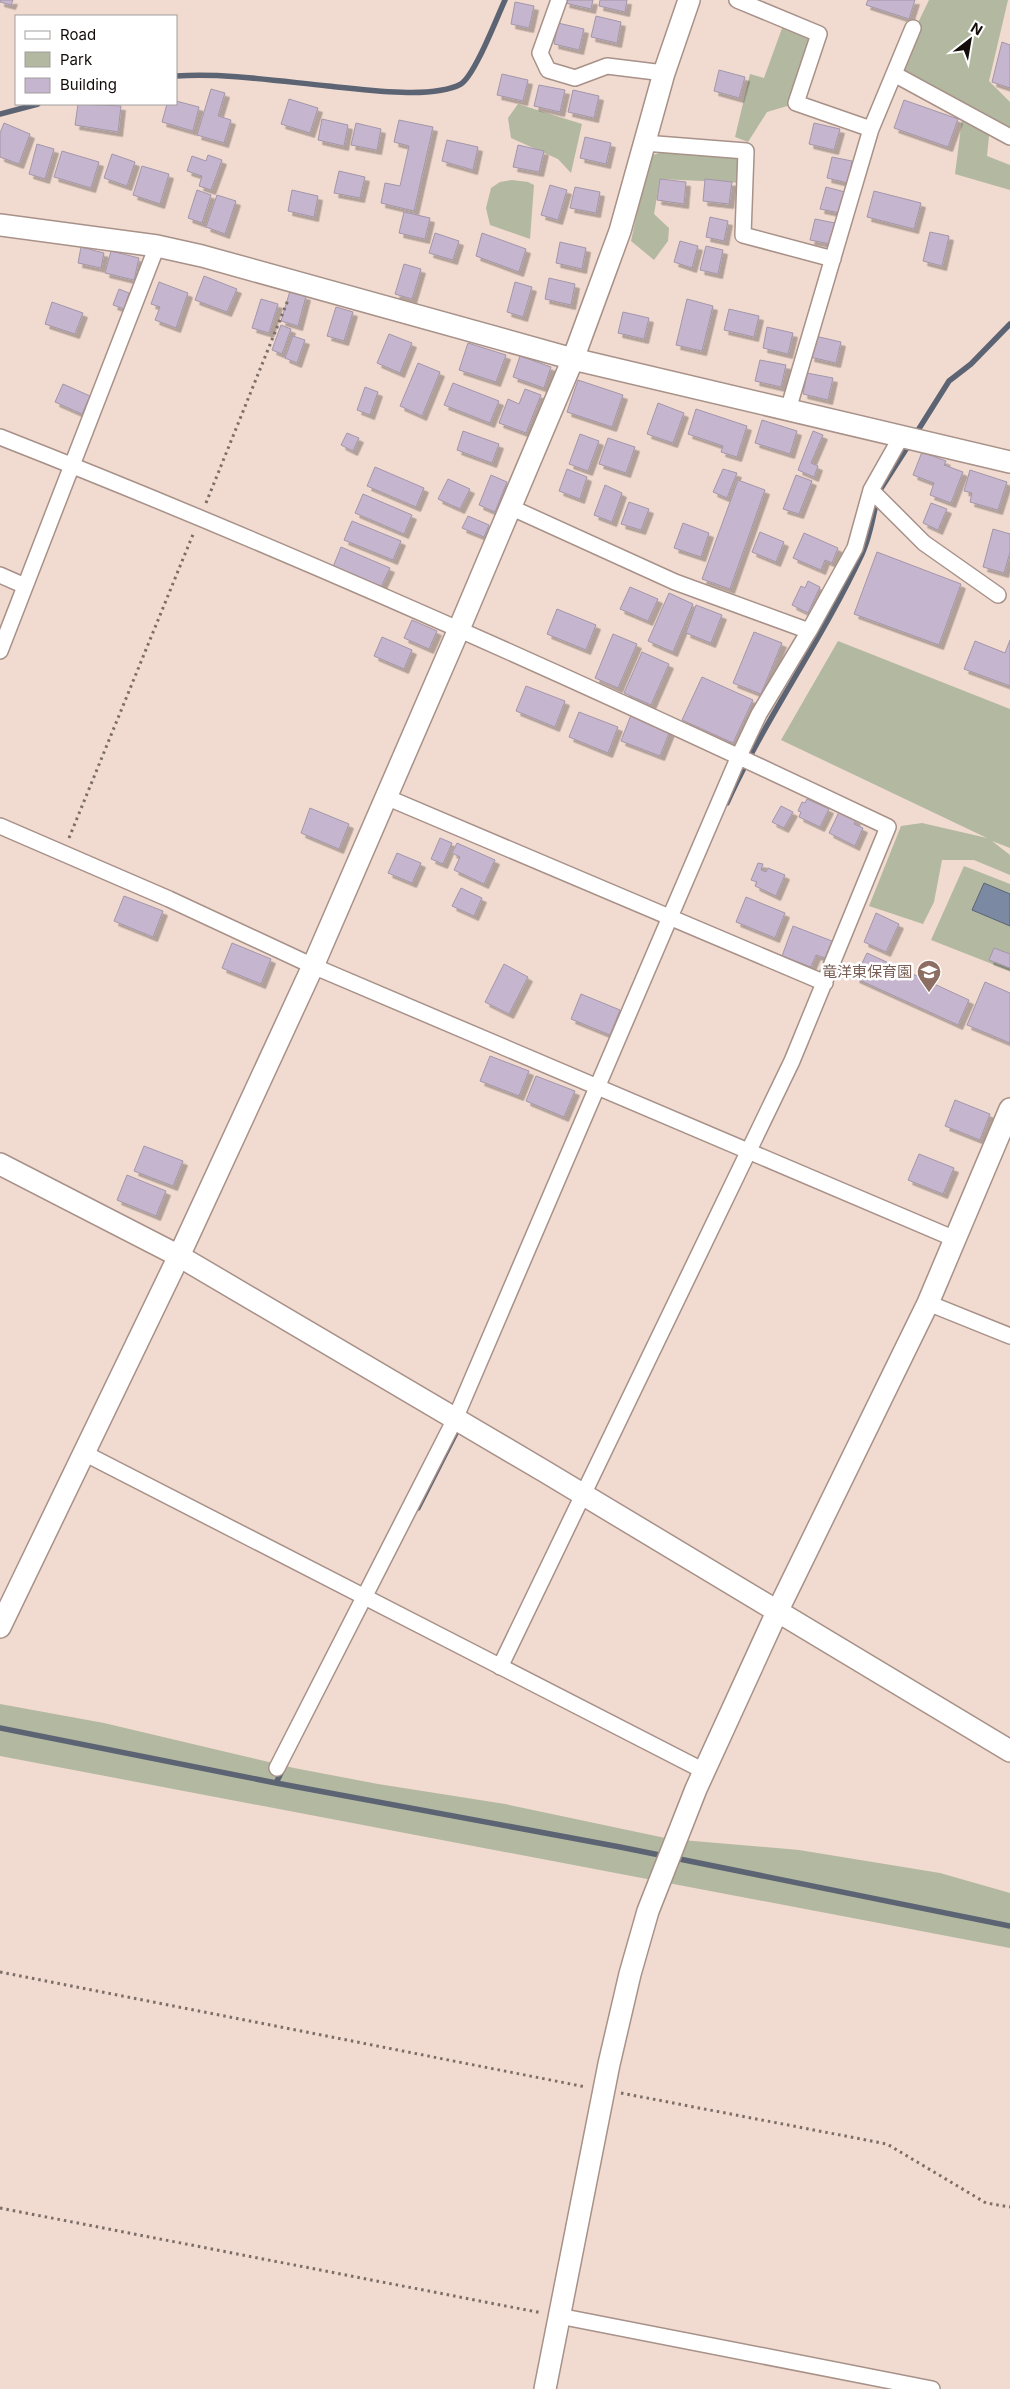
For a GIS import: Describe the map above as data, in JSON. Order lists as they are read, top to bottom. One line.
{"places":{"school or university":["竜洋東保育園"]},"legend":["Road","Park","Building"],"north":"top right"}
